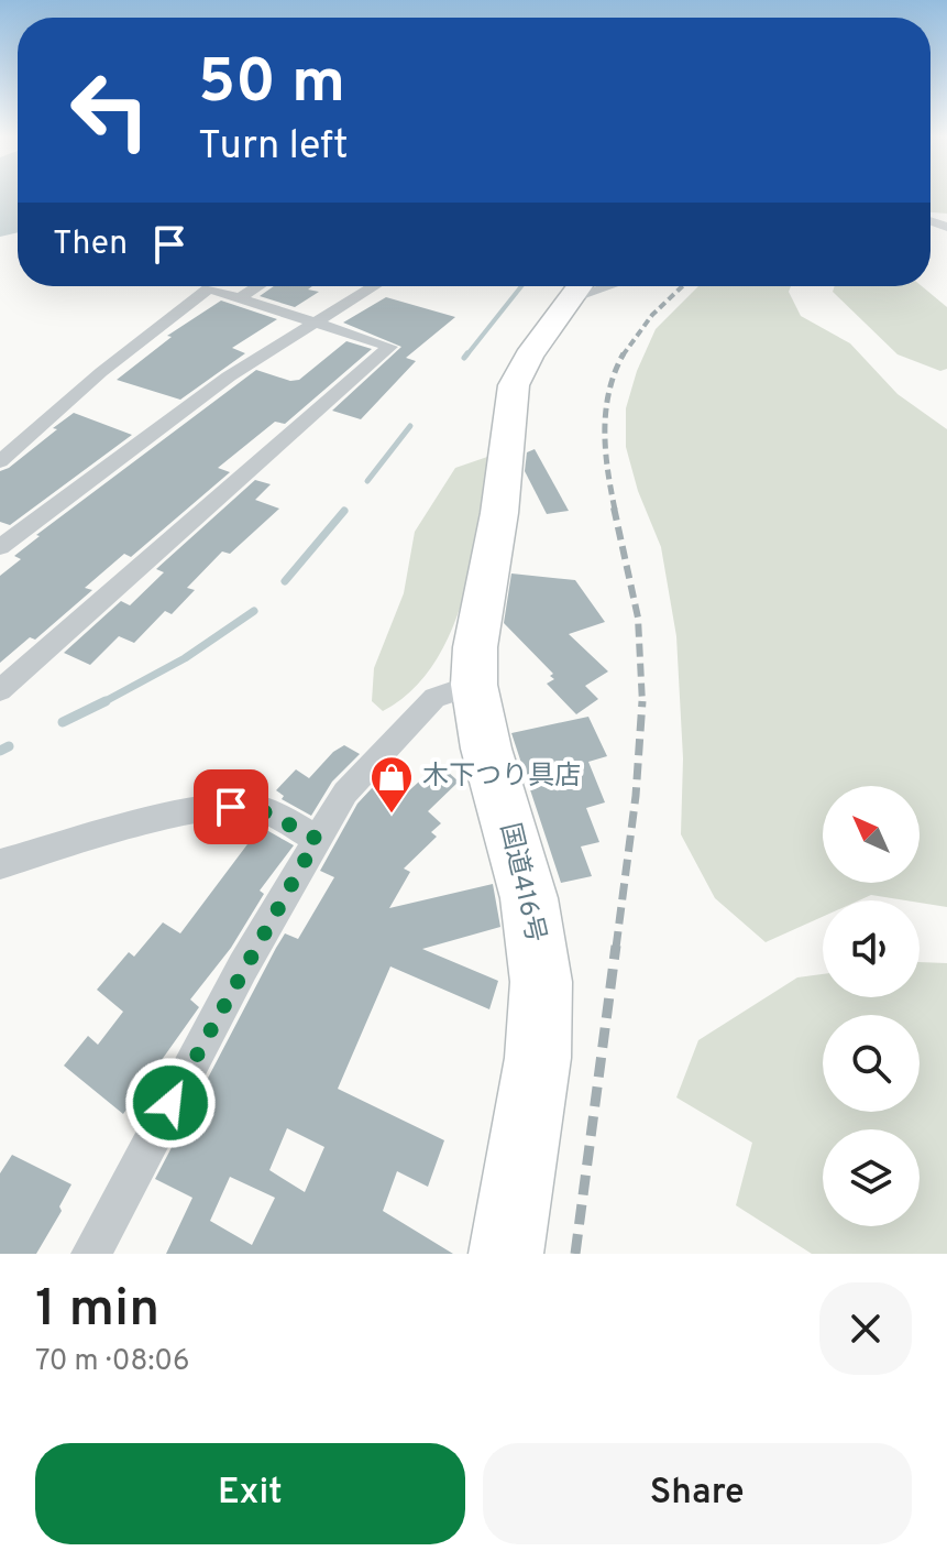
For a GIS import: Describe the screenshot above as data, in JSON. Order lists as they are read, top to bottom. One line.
{"streets":{"highway":["国道416号"]},"places":{"shop":["木下つり具店"]},"north":"top left","page":{"turn":["50 m","Turn left"],"then":"Then","heading":["1 min","70 m · 08:06"],"buttons":["Exit","Share"]}}
